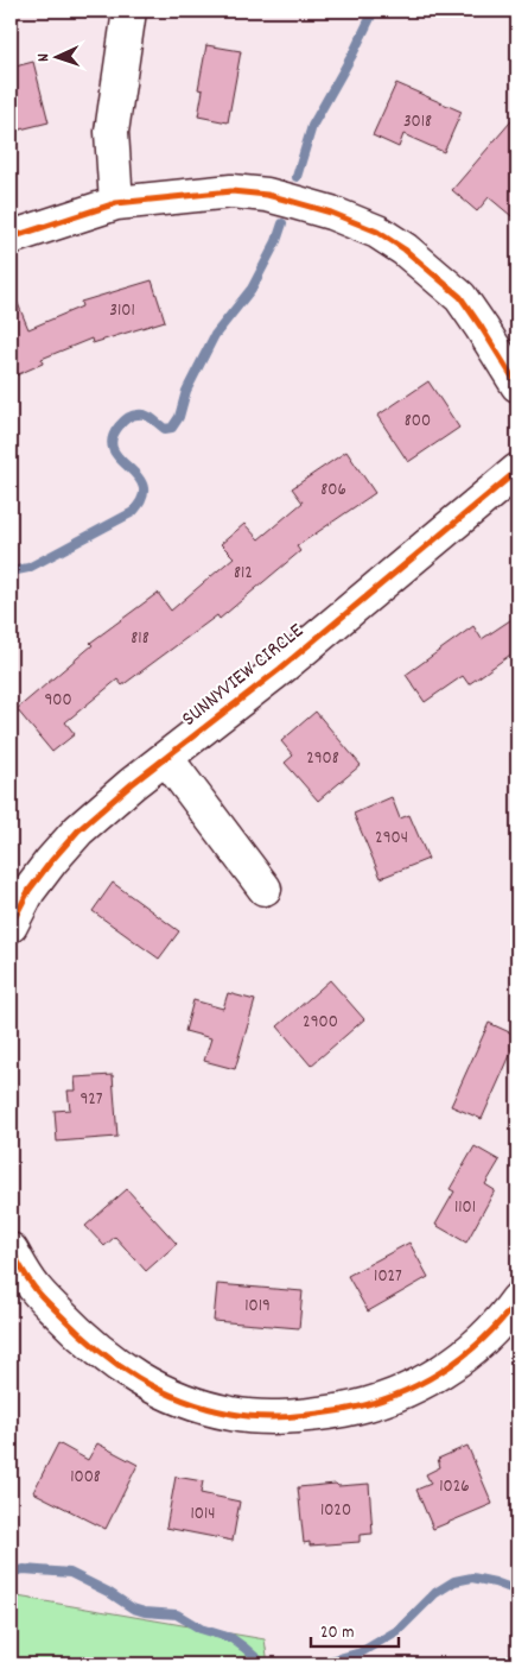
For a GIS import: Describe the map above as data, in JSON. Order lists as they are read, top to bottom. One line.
{"streets":{"street":["SUNNYVIEW CIRCLE"]},"house_numbers":["3018","3101","800","806","812","818","900","2908","2904","2900","927","1101","1027","1019","1008","1026","1020","1014"],"scale_bar":"20 m","north":"left"}
